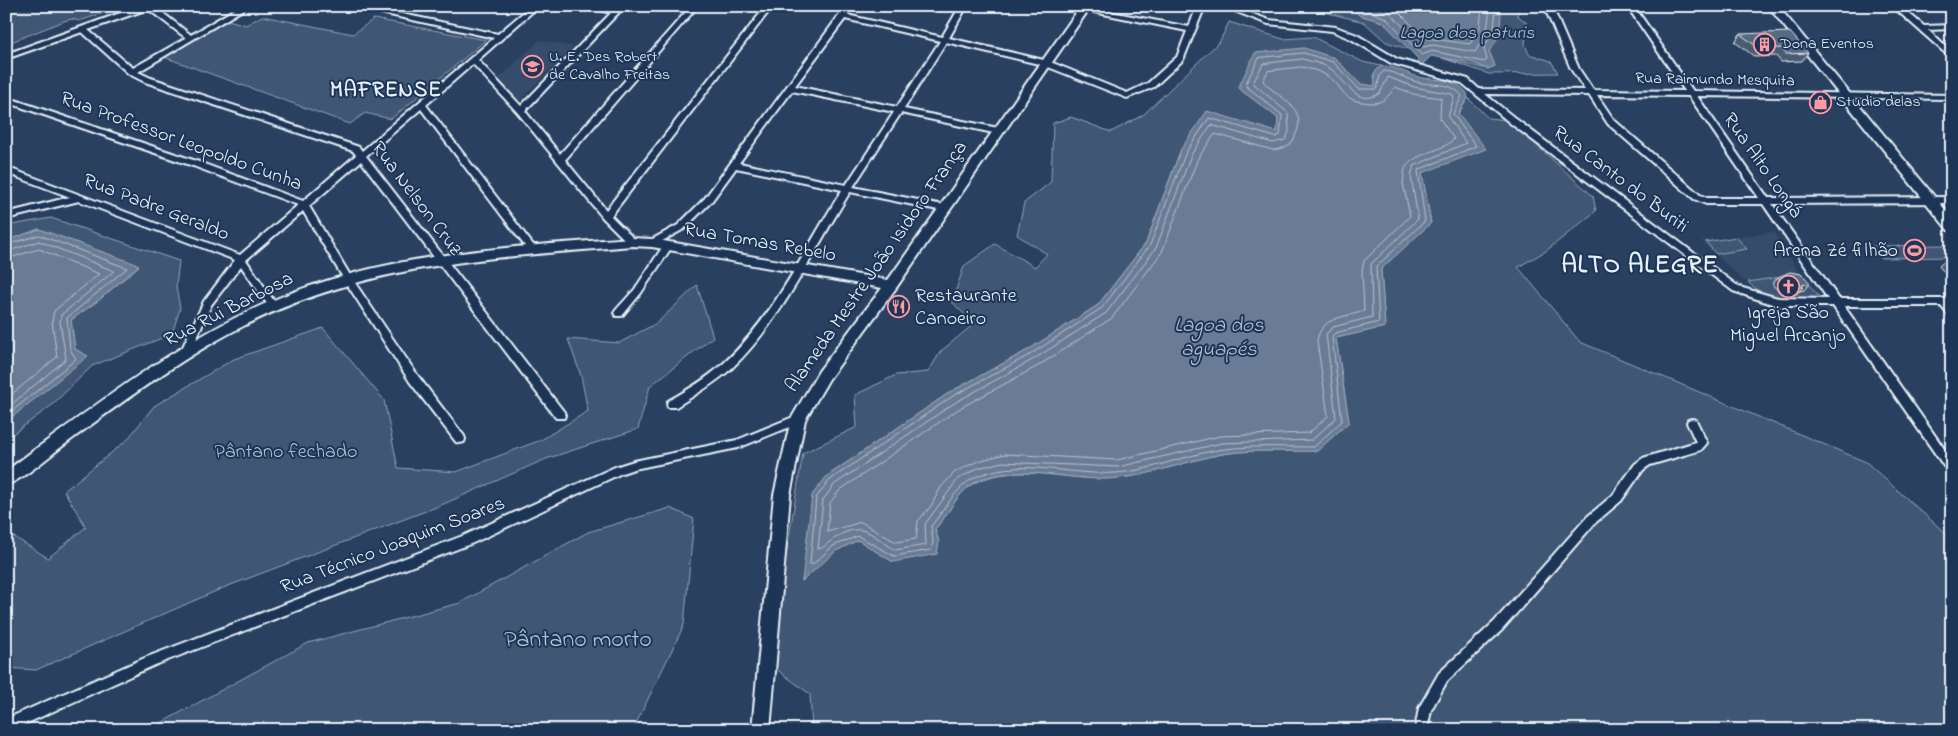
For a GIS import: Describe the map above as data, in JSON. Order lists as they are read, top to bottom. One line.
{"streets":{"street":["Rua Raimundo Mesquita","Rua Professor Leopoldo Cunha","Rua Alto Longá","Rua Canto do Buriti","Rua Nelson Cruz","Rua Padre Geraldo","Rua Tomas Rebelo","Alameda Mestre João Isidoro França","Rua Rui Barbosa","Rua Técnico Joaquim Soares"]},"crossings":[["Rua Raimundo Mesquita","Rua Alto Longá"],["Rua Raimundo Mesquita","Rua Canto do Buriti"],["Rua Professor Leopoldo Cunha","Rua Rui Barbosa"],["Rua Alto Longá","Rua Canto do Buriti"],["Rua Nelson Cruz","Rua Rui Barbosa"],["Rua Padre Geraldo","Rua Rui Barbosa"],["Rua Tomas Rebelo","Alameda Mestre João Isidoro França"],["Rua Tomas Rebelo","Rua Rui Barbosa"],["Alameda Mestre João Isidoro França","Rua Técnico Joaquim Soares"]],"districts":["MAFRENSE","ALTO ALEGRE"],"water":["Lagoa dos paturis","Lagoa dos aguapés"],"parks":["Pântano fechado","Pântano morto"],"places":{"building":["Dona Eventos"],"school or university":["U. E. Des Robert de Cavalho Freitas"],"shop":["Studio delas"],"sports":["Arena Zé filhão"],"church":["Igreja São Miguel Arcanjo"],"restaurant":["Restaurante Canoeiro"]}}
